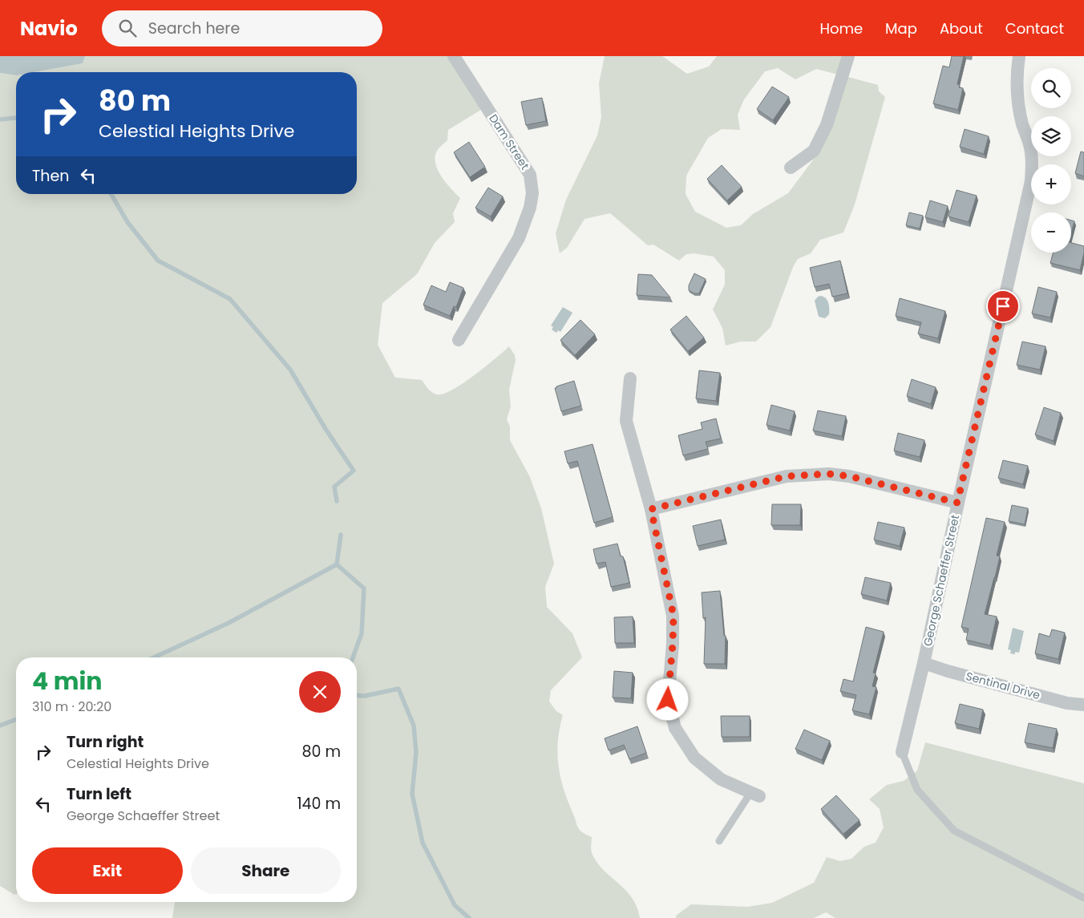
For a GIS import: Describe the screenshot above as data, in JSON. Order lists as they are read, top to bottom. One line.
{"streets":{"street":["Dam Street","George Schaeffer Street","Sentinal Drive"]},"crossings":[["George Schaeffer Street","Sentinal Drive"]],"page":{"header":"Navio","search":"Search here","nav":["Home","Map","About","Contact"],"map_buttons":["+","−"],"turn":["80 m","Celestial Heights Drive"],"then":"Then","heading":["4 min","310 m · 20:20"],"list":[{"name":"Turn right","note":"Celestial Heights Drive","value":"80 m"},{"name":"Turn left","note":"George Schaeffer Street","value":"140 m"}],"buttons":["Exit","Share"]}}
